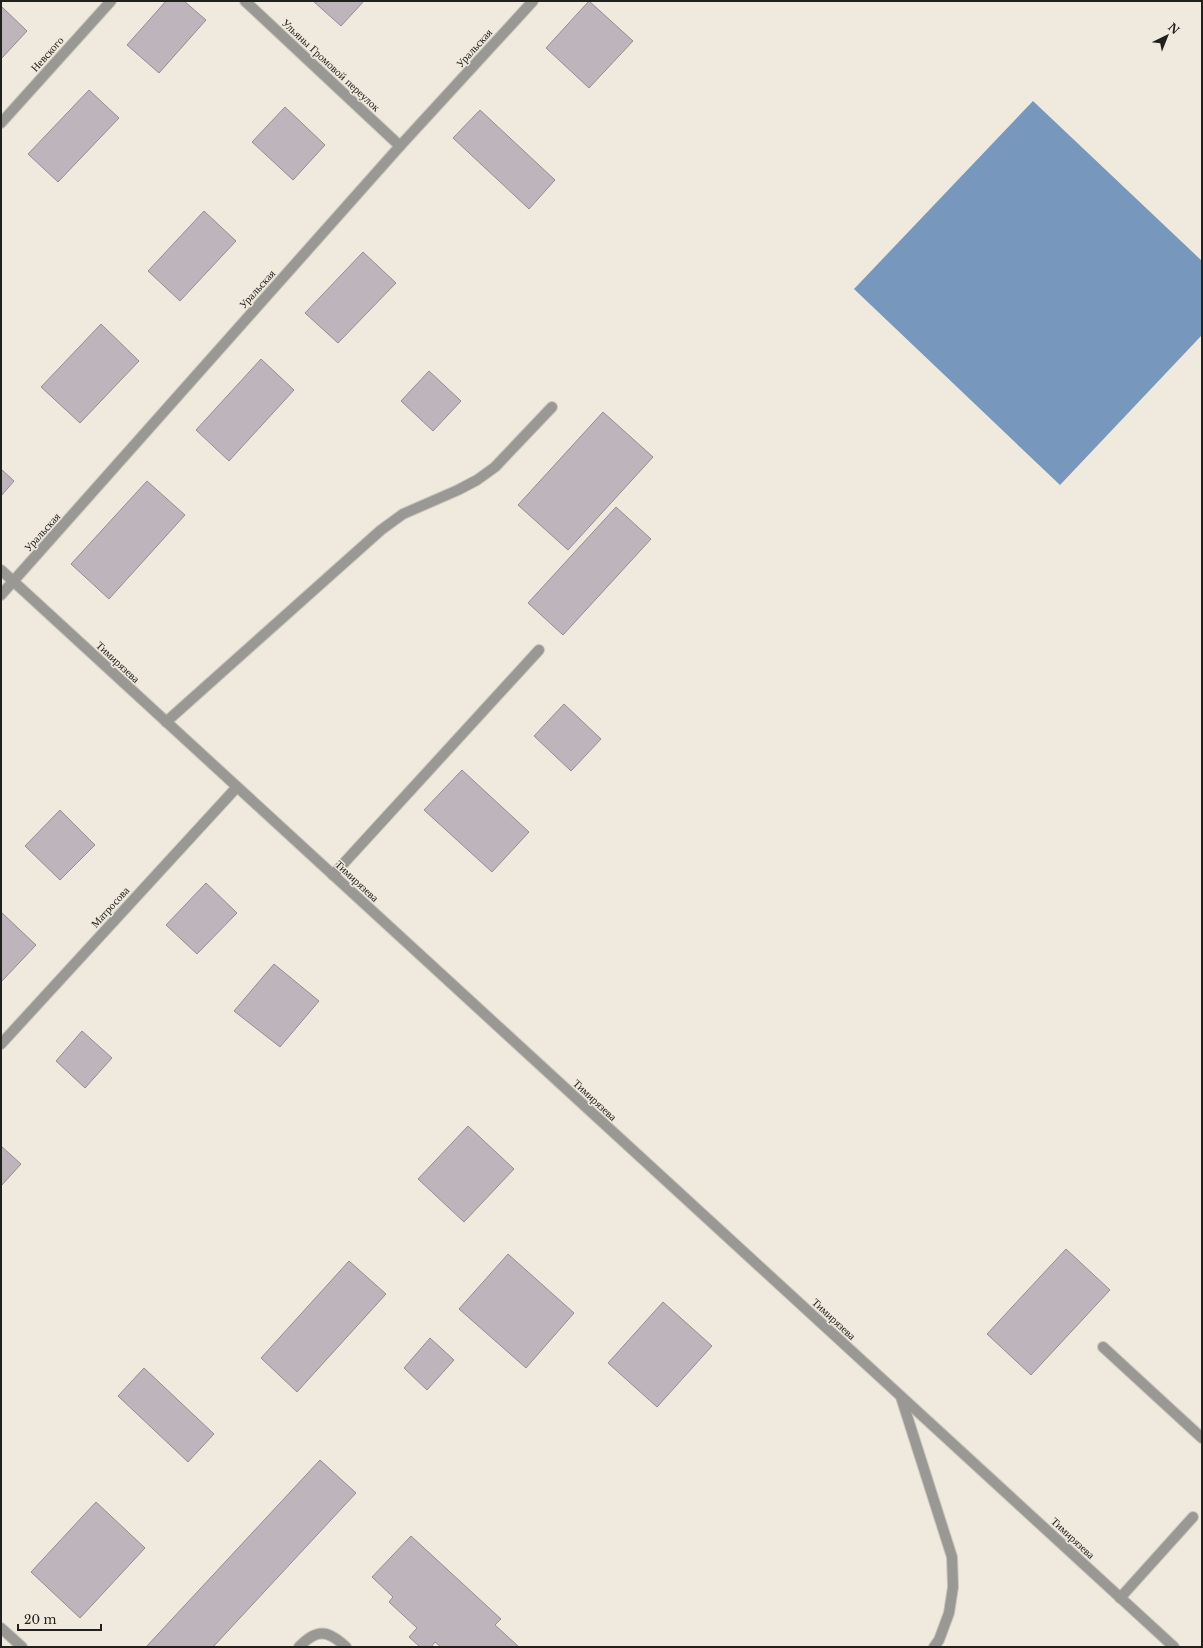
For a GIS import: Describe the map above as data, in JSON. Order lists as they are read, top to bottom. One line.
{"streets":{"street":["Уральская","Невского","Ульяны Громовой переулок","Тимирязева","Матросова"]},"crossings":[["Уральская","Ульяны Громовой переулок"],["Уральская","Тимирязева"],["Тимирязева","Матросова"]],"scale_bar":"20 m","north":"top right"}
